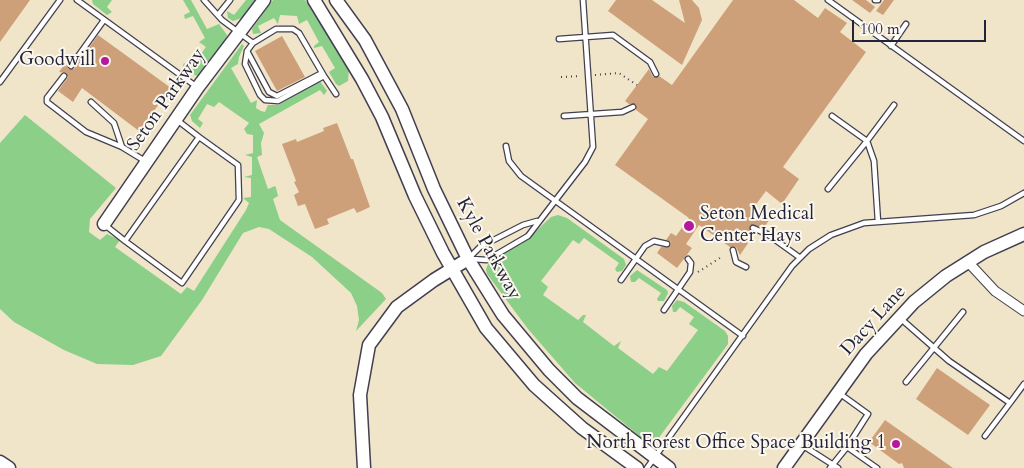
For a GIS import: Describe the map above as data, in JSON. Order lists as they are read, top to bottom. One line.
{"streets":{"street":["Seton Parkway","Kyle Parkway","Dacy Lane"]},"places":["Goodwill","Seton Medical Center Hays","North Forest Office Space Building 1"],"scale_bar":"100 m"}
